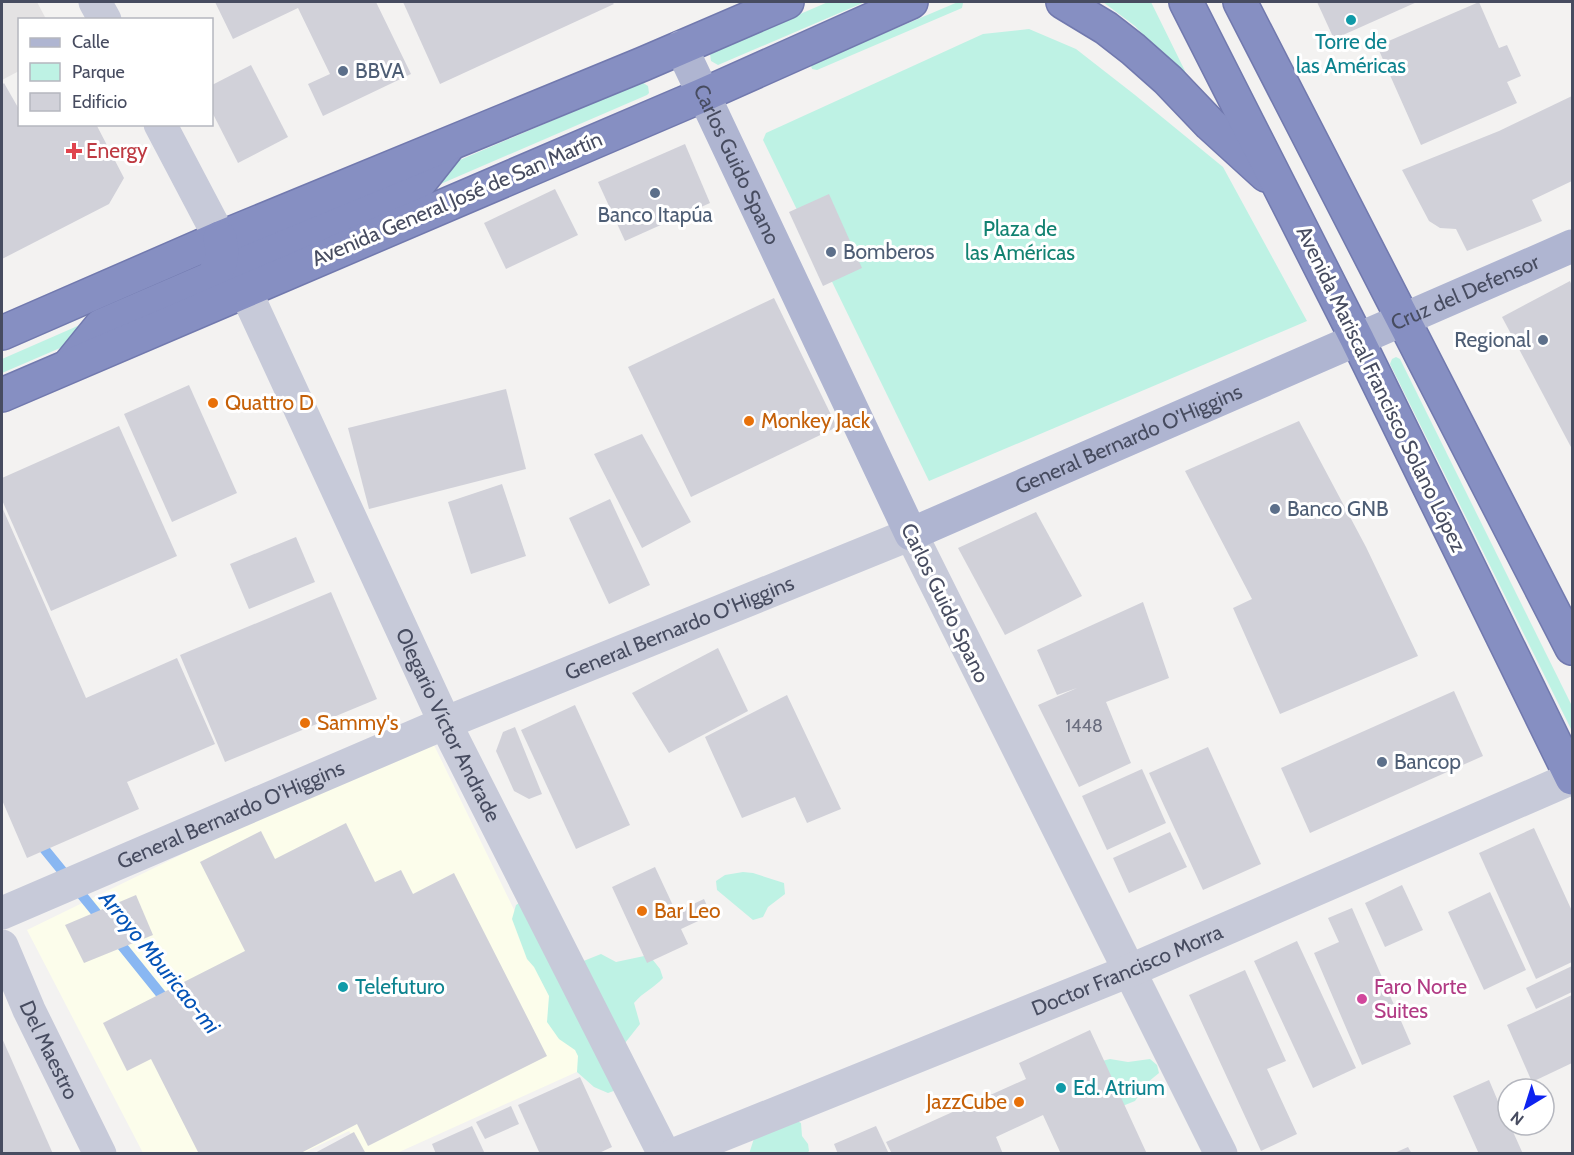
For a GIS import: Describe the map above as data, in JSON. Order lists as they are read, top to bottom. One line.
{"streets":{"highway":["Avenida General José de San Martín","Avenida Mariscal Francisco Solano López"],"main road":["Carlos Guido Spano","Cruz del Defensor","General Bernardo O'Higgins"],"street":["Olegario Víctor Andrade","Doctor Francisco Morra","Del Maestro"]},"crossings":[["Carlos Guido Spano","Avenida General José de San Martín"],["Carlos Guido Spano","General Bernardo O'Higgins"],["Carlos Guido Spano","Doctor Francisco Morra"],["Avenida General José de San Martín","Olegario Víctor Andrade"],["Cruz del Defensor","Avenida Mariscal Francisco Solano López"],["Cruz del Defensor","General Bernardo O'Higgins"],["Avenida Mariscal Francisco Solano López","General Bernardo O'Higgins"],["Avenida Mariscal Francisco Solano López","Doctor Francisco Morra"],["General Bernardo O'Higgins","Olegario Víctor Andrade"]],"water":["Arroyo Mburicao-mi"],"parks":["Plaza de las Américas"],"places":{"other":["Torre de las Américas","BBVA","Banco Itapúa","Bomberos","Regional","Quattro D","Monkey Jack","Banco GNB","Sammy's","Bancop","Bar Leo","Telefuturo","Faro Norte Suites","Ed. Atrium","JazzCube"],"health":["Energy"]},"house_numbers":["1448"],"legend":["Calle","Parque","Edificio"],"north":"bottom left"}
